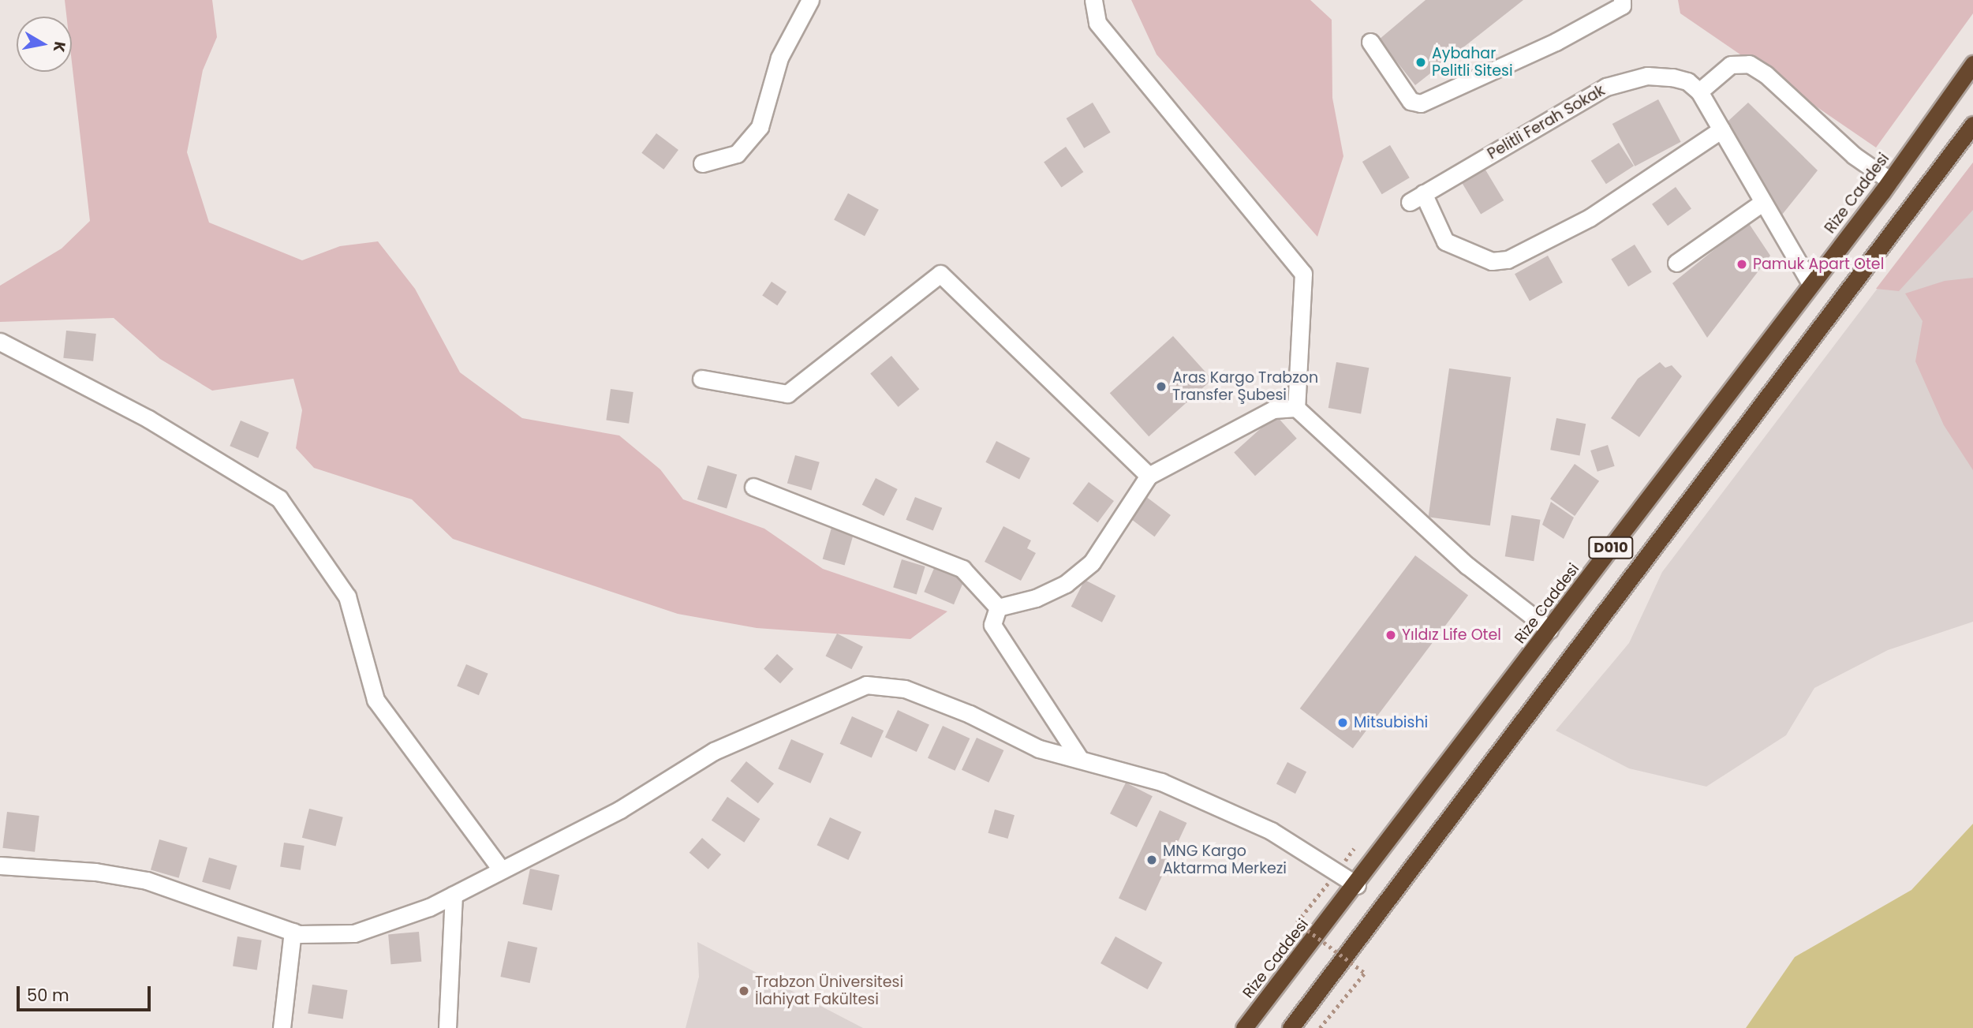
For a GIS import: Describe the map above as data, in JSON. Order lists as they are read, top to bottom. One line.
{"streets":{"highway":["Rize Caddesi","D010"],"street":["Pelitli Ferah Sokak"]},"places":["Aybahar Pelitli Sitesi","Pamuk Apart Otel","Aras Kargo Trabzon Transfer Şubesi","Yıldız Life Otel","Mitsubishi","MNG Kargo Aktarma Merkezi","Trabzon Üniversitesi İlahiyat Fakültesi"],"scale_bar":"50 m","north":"right"}
